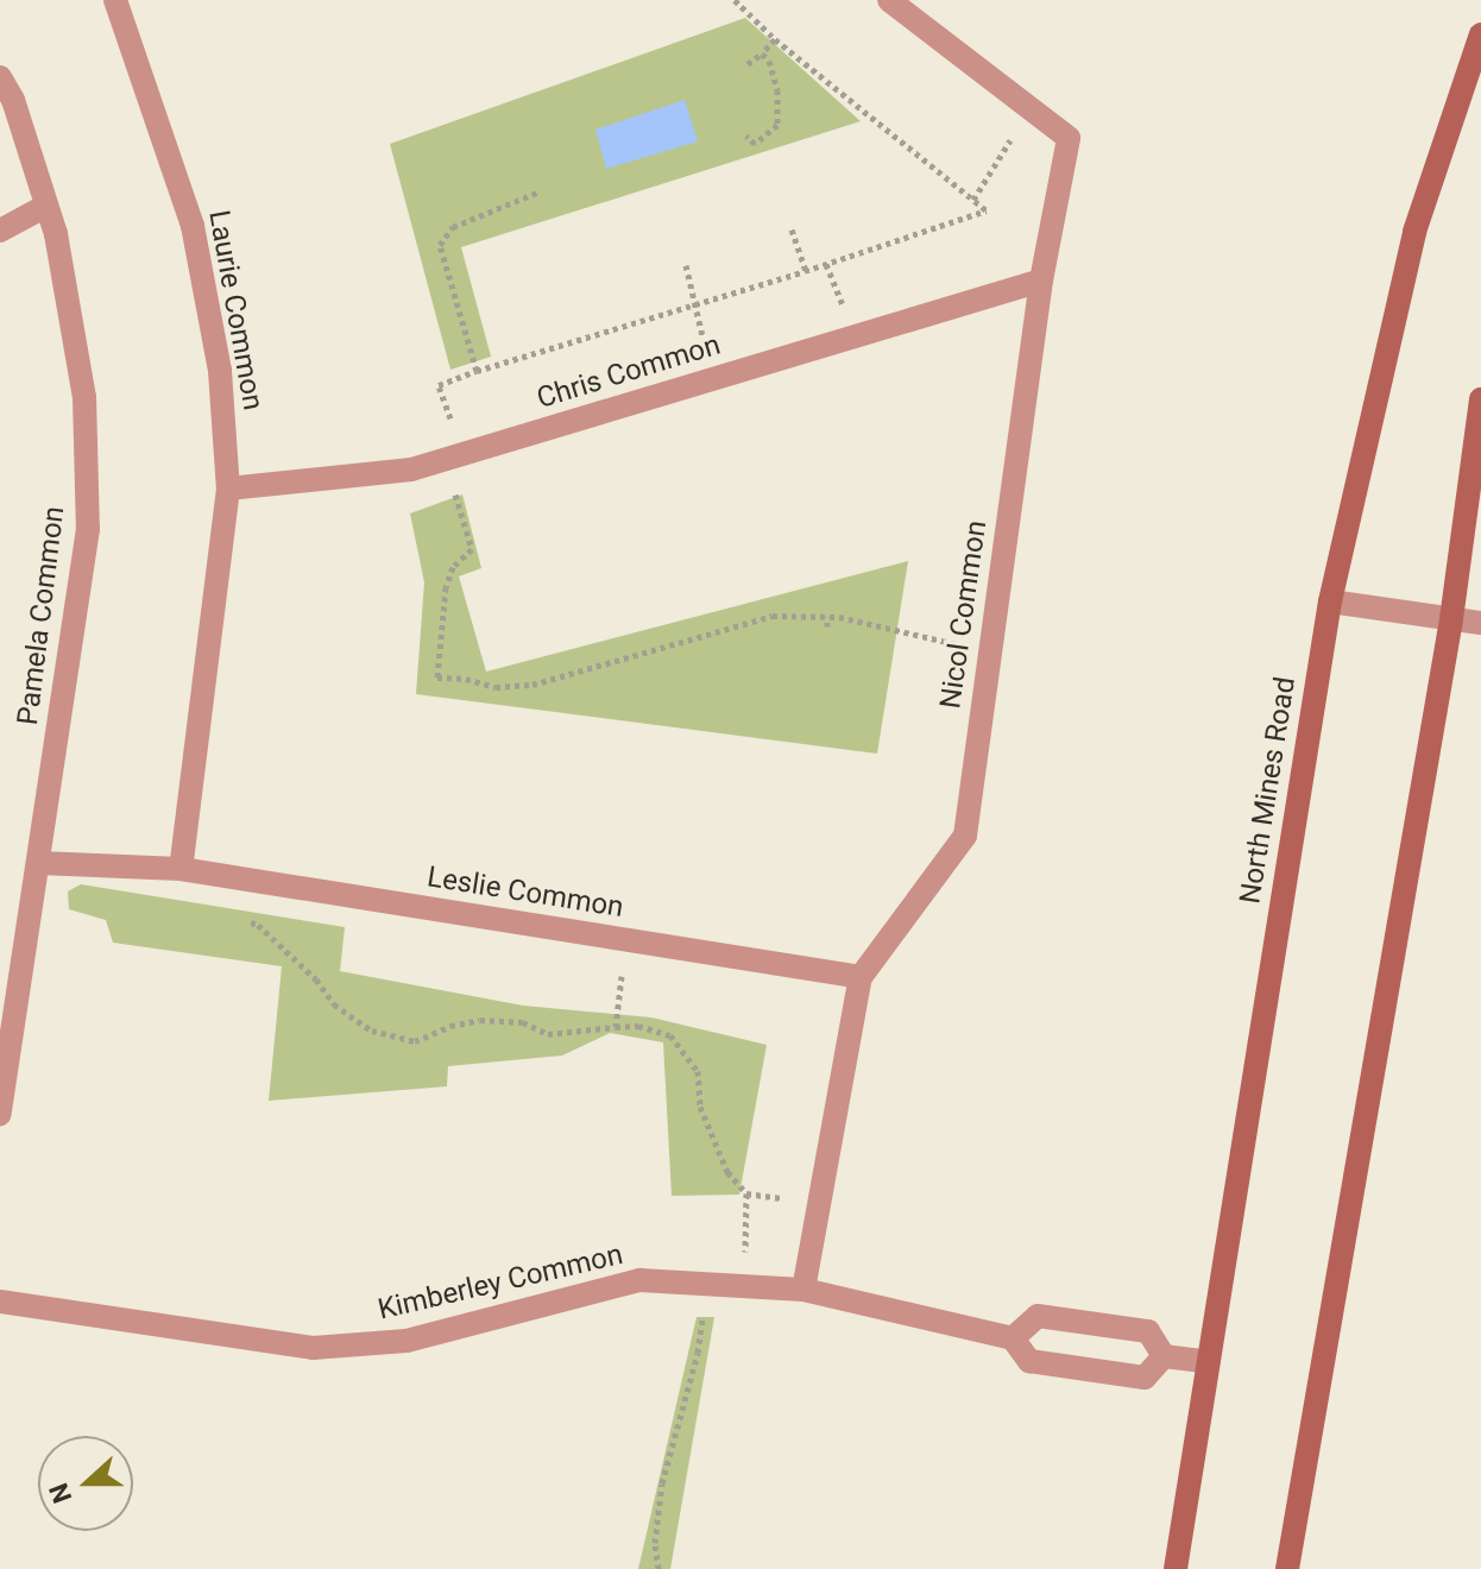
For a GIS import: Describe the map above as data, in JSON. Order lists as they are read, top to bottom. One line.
{"streets":{"main road":["North Mines Road"],"street":["Laurie Common","Chris Common","Nicol Common","Pamela Common","Leslie Common","Kimberley Common"]},"crossings":[["Laurie Common","Chris Common"],["Laurie Common","Leslie Common"],["Chris Common","Nicol Common"],["Nicol Common","Leslie Common"],["Nicol Common","Kimberley Common"],["Pamela Common","Leslie Common"]],"north":"left"}
